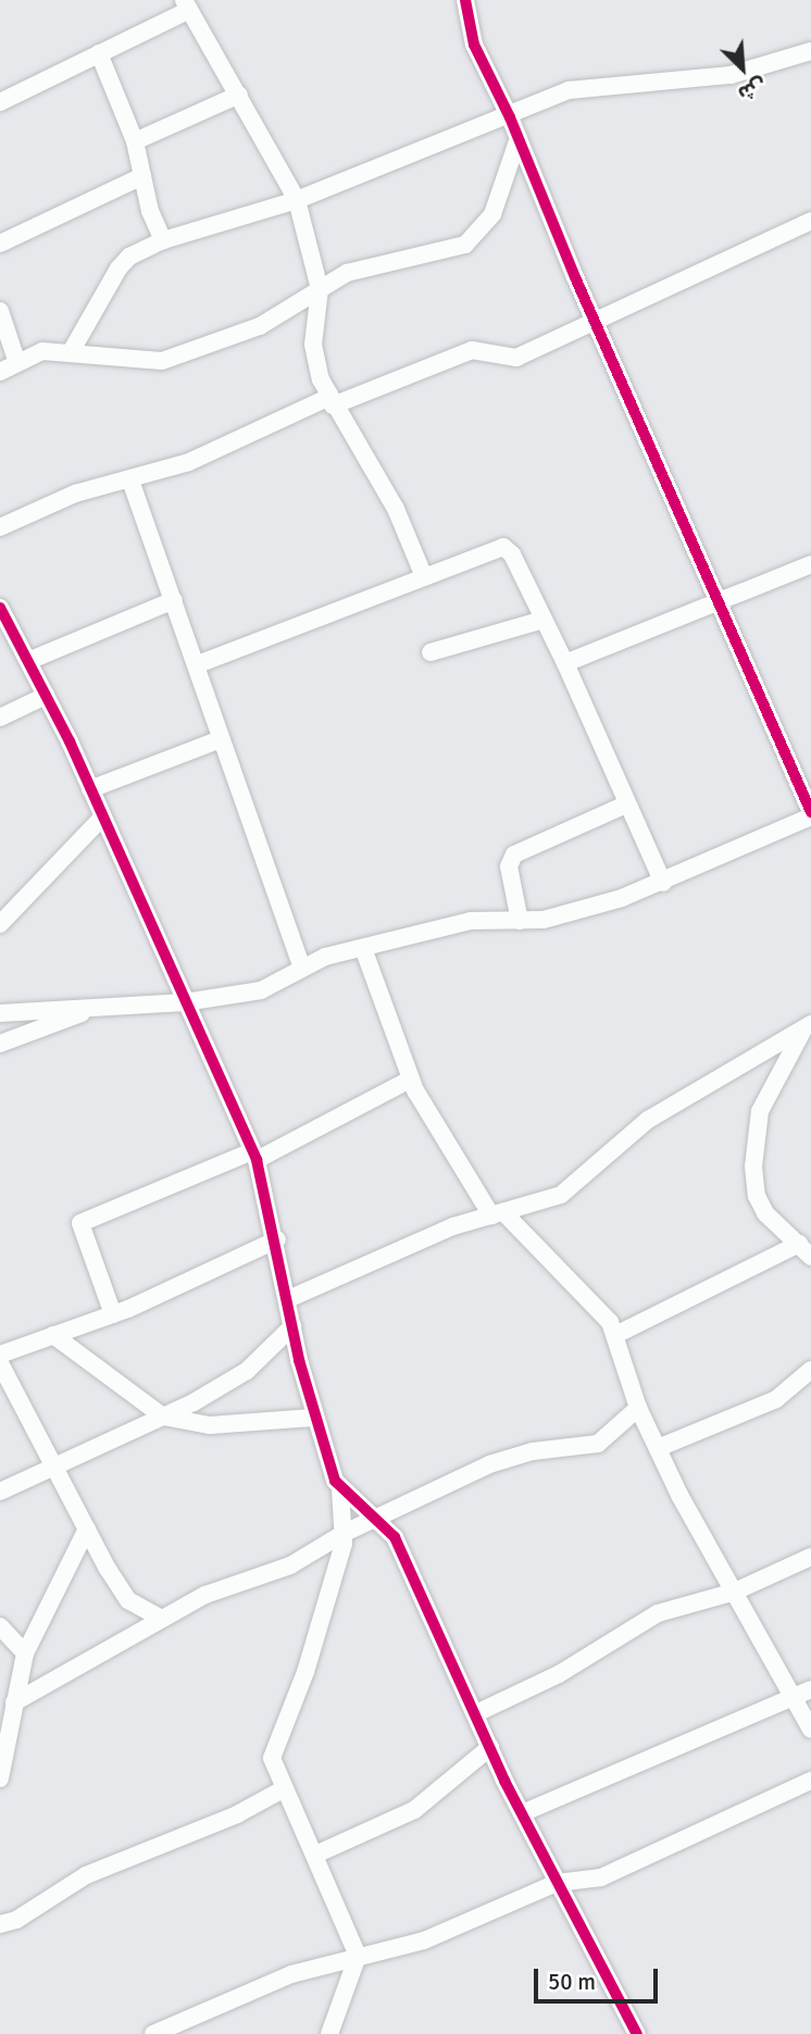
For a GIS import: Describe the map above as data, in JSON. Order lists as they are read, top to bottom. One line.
{"scale_bar":"50 m","north":"bottom right"}
